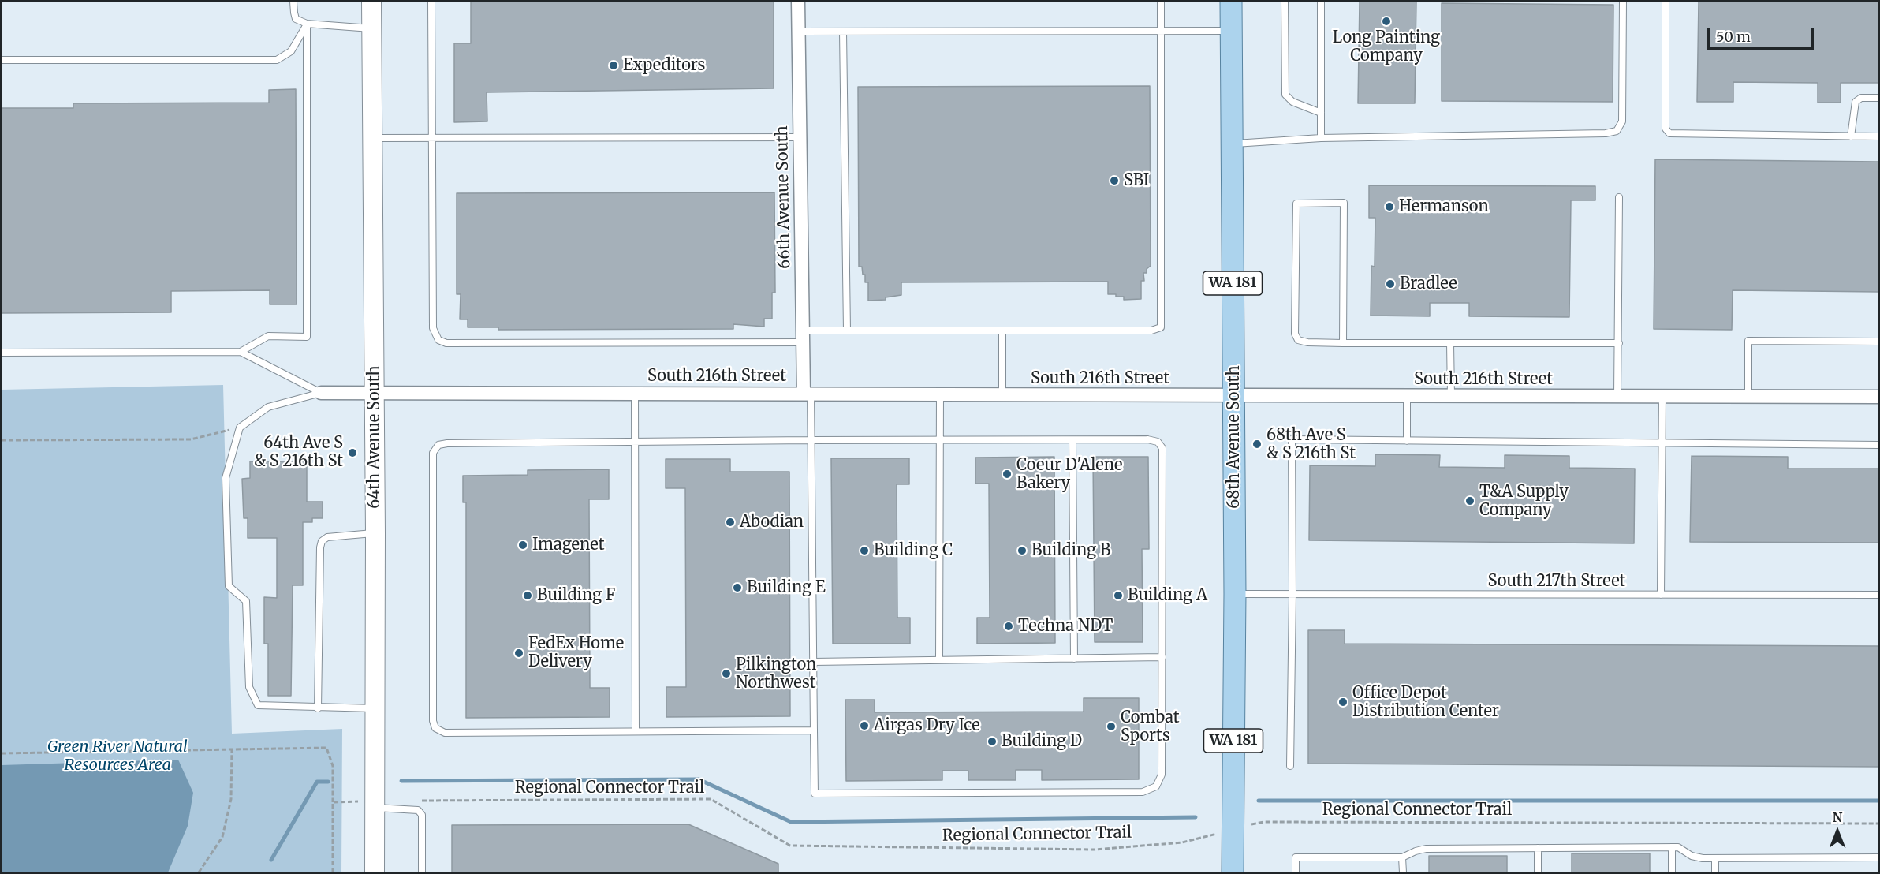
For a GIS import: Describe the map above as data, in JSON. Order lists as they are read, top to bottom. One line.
{"streets":{"main road":["WA 181","68th Avenue South"],"street":["66th Avenue South","South 216th Street","64th Avenue South"],"lane":["South 217th Street"],"path":["Regional Connector Trail"]},"crossings":[["66th Avenue South","South 216th Street"],["South 216th Street","64th Avenue South"],["South 216th Street","68th Avenue South"],["68th Avenue South","South 217th Street"],["68th Avenue South","Regional Connector Trail"]],"parks":["Green River Natural Resources Area"],"places":["Long Painting Company","Expeditors","SBI","Hermanson","Bradlee","68th Ave S & S 216th St","64th Ave S & S 216th St","Coeur D'Alene Bakery","T&A Supply Company","Abodian","Imagenet","Building C","Building B","Building E","Building F","Building A","Techna NDT","FedEx Home Delivery","Pilkington Northwest","Office Depot Distribution Center","Airgas Dry Ice","Combat Sports","Building D"],"scale_bar":"50 m","north":"top"}
